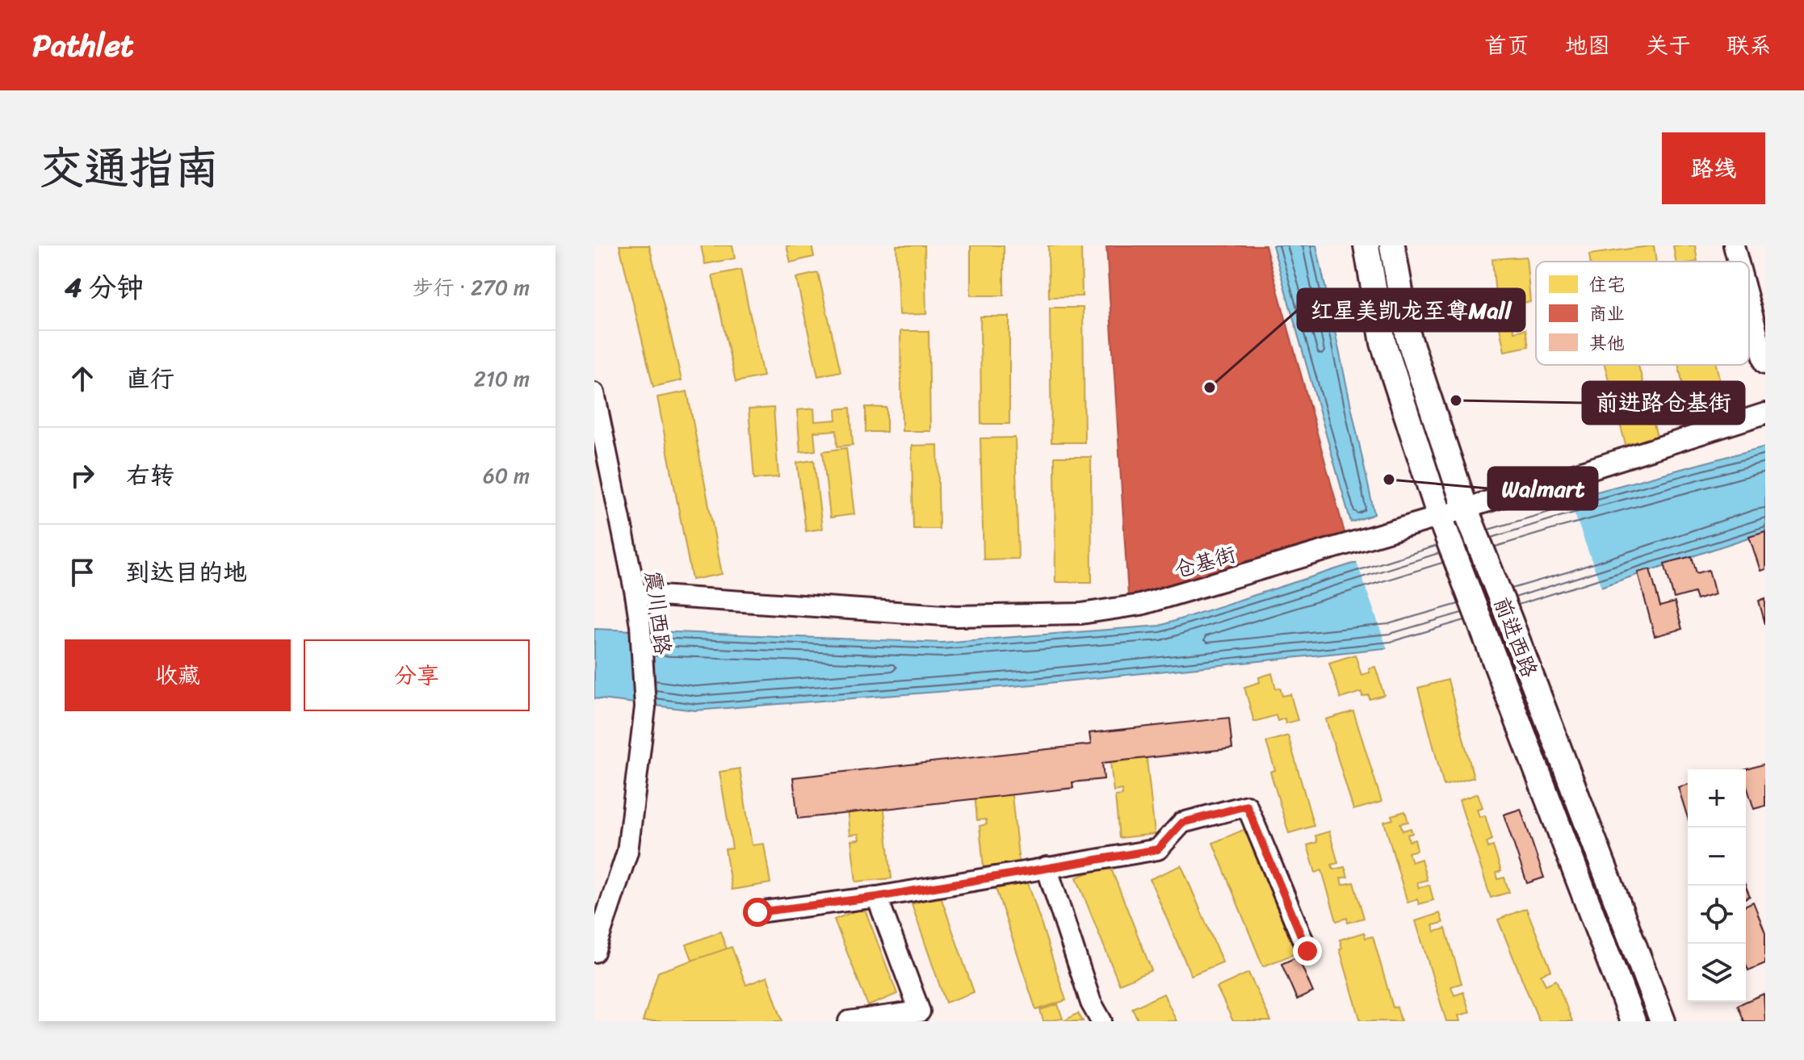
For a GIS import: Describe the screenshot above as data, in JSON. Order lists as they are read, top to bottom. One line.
{"streets":{"main road":["前进西路"],"street":["仓基街","震川西路"]},"crossings":[["仓基街","震川西路"],["仓基街","前进西路"]],"places":["红星美凯龙至尊Mall","前进路仓基街","Walmart"],"legend":["住宅","商业","其他"],"page":{"header":"Pathlet","nav":["首页","地图","关于","联系"],"title":"交通指南","buttons":["路线",["收藏","分享"]],"heading":["4 分钟","步行 · 270 m"],"list":[["直行","210 m"],["右转","60 m"],"到达目的地"],"map_buttons":["+","−"]}}
